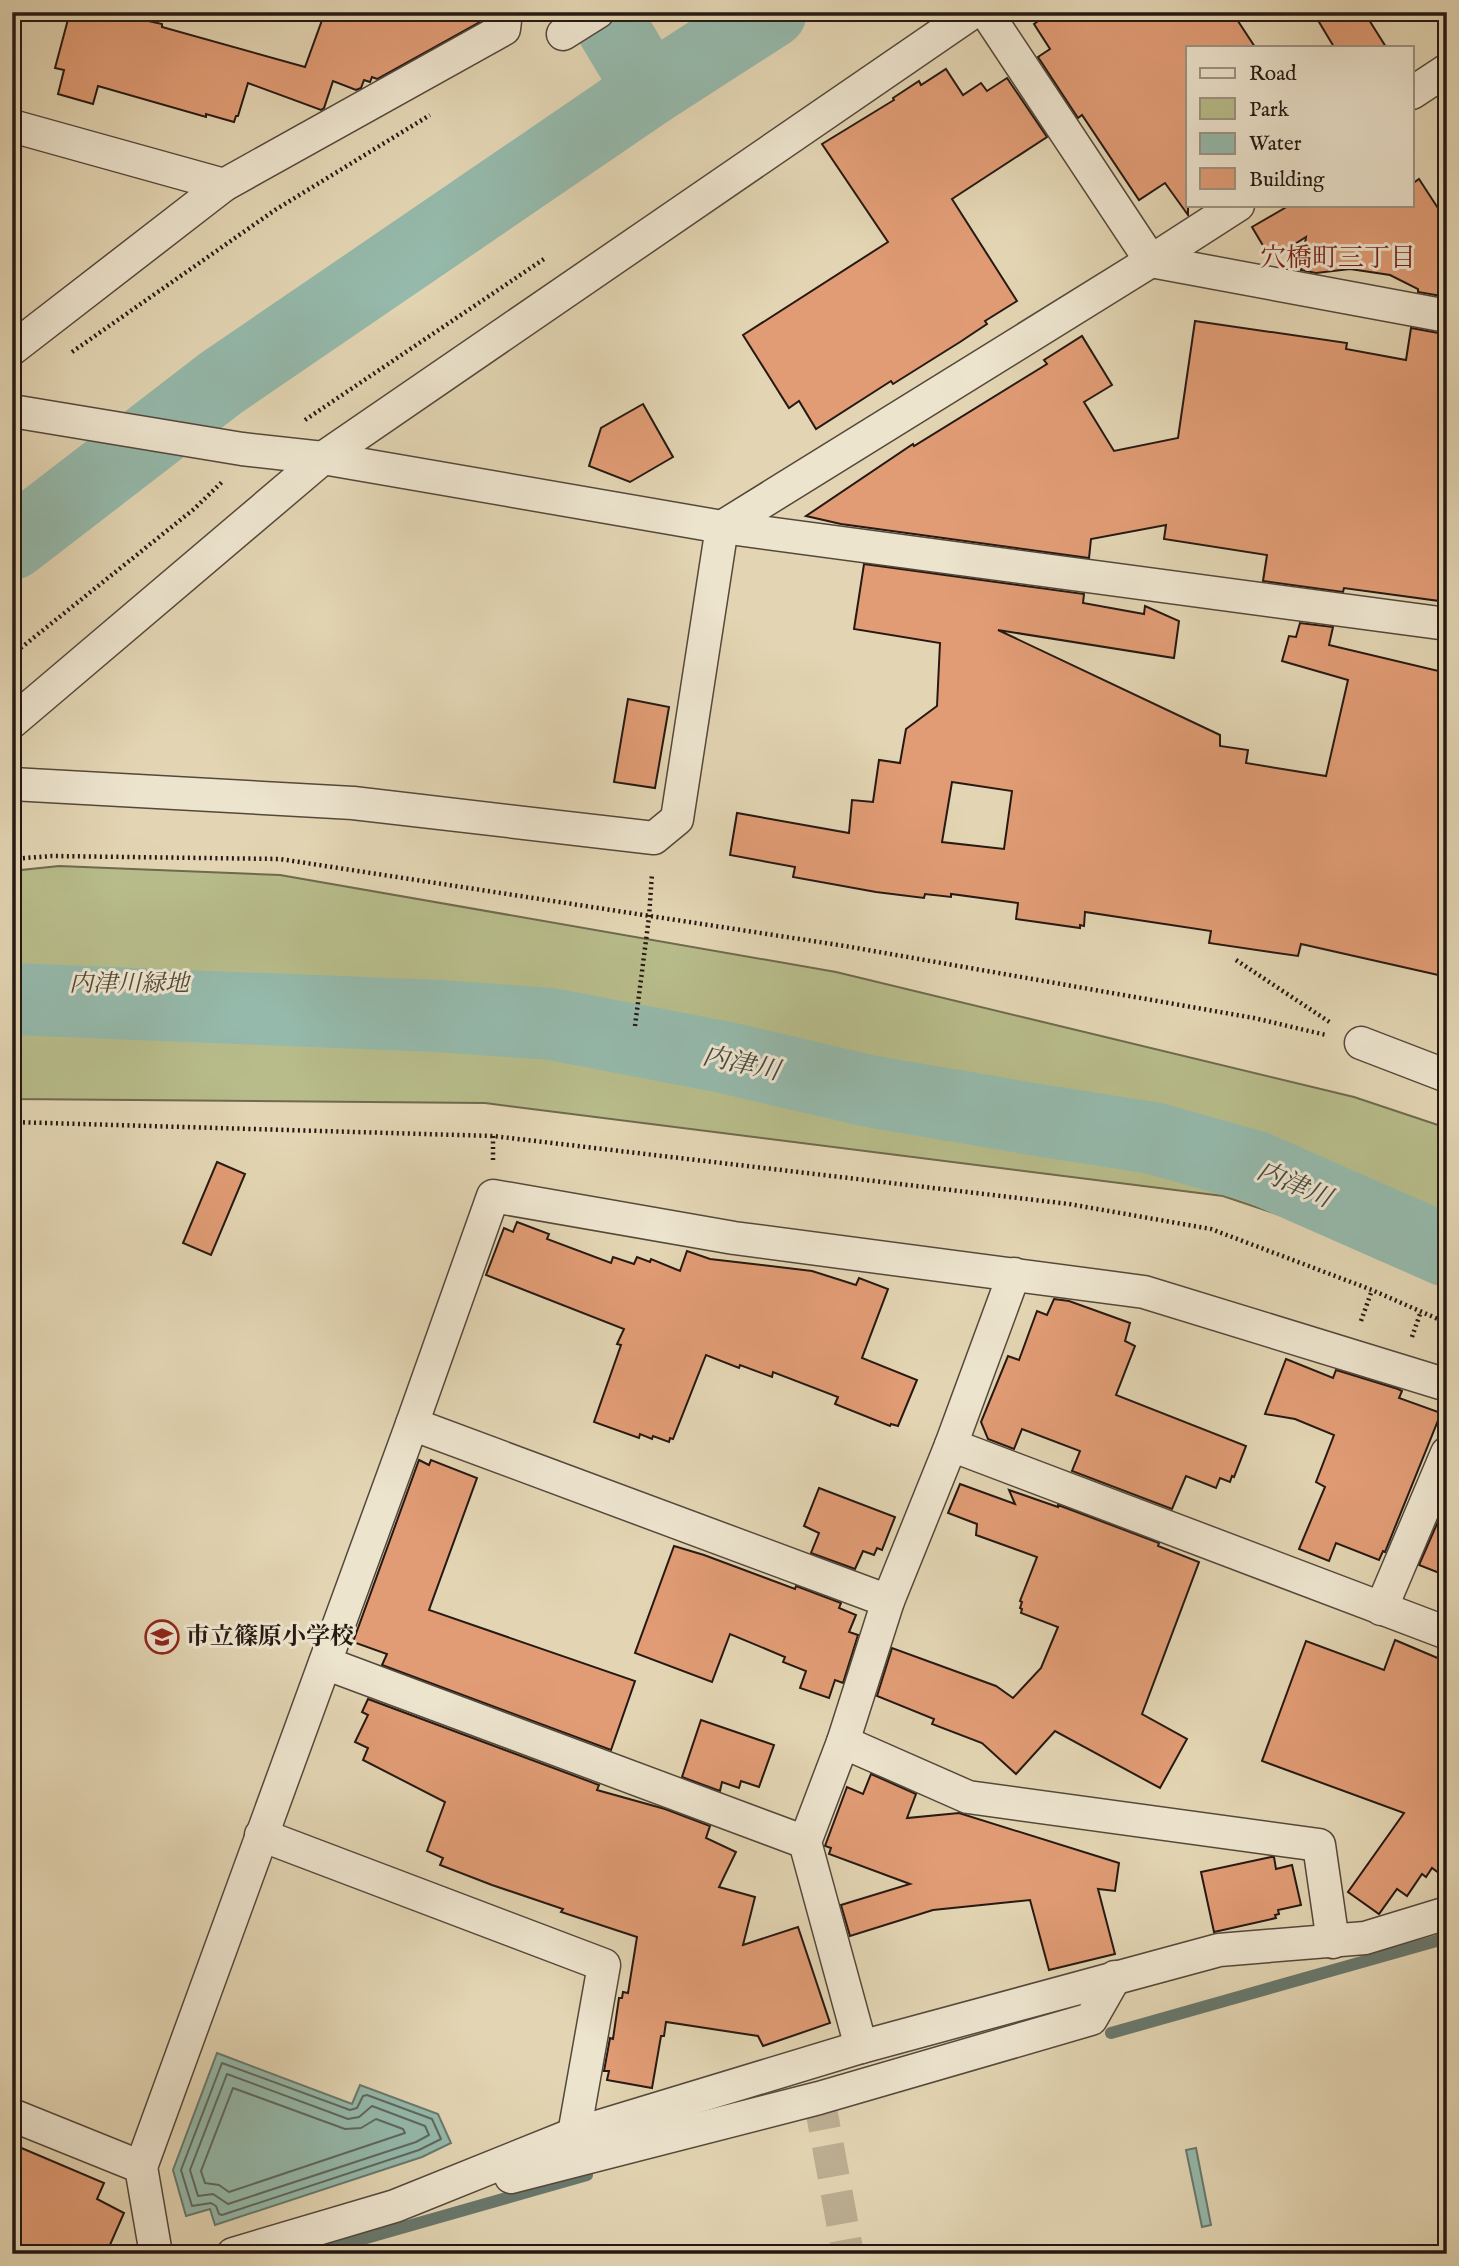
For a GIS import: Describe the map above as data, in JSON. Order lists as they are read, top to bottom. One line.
{"districts":["穴橋町三丁目"],"water":["内津川"],"parks":["内津川緑地"],"places":{"school or university":["市立篠原小学校"]},"legend":["Road","Park","Water","Building"]}
